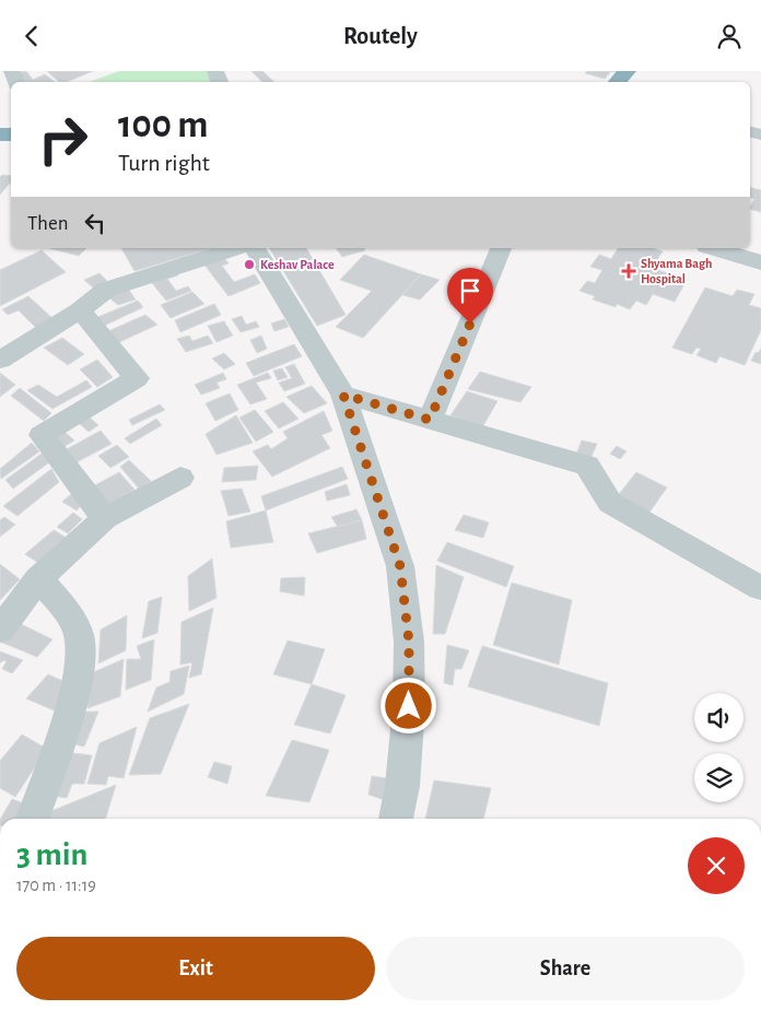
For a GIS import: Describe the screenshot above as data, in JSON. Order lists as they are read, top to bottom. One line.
{"places":{"other":["Keshav Palace"],"health":["Shyama Bagh Hospital"]},"page":{"header":"Routely","turn":["100 m","Turn right"],"then":"Then","heading":["3 min","170 m · 11:19"],"buttons":["Exit","Share"]}}
